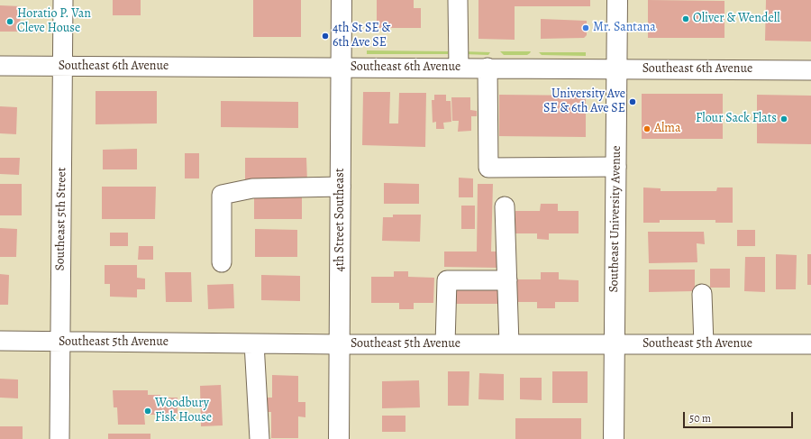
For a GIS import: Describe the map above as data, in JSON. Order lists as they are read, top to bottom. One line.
{"streets":{"main road":["Southeast University Avenue","4th Street Southeast"],"street":["Southeast 6th Avenue","Southeast 5th Street","Southeast 5th Avenue"]},"crossings":[["Southeast 6th Avenue","Southeast 5th Street"],["Southeast 6th Avenue","Southeast University Avenue"],["Southeast 6th Avenue","4th Street Southeast"],["Southeast 5th Street","Southeast 5th Avenue"],["Southeast University Avenue","Southeast 5th Avenue"],["4th Street Southeast","Southeast 5th Avenue"]],"places":["Oliver & Wendell","Horatio P. Van Cleve House","Mr. Santana","4th St SE & 6th Ave SE","University Ave SE & 6th Ave SE","Flour Sack Flats","Alma","Woodbury Fisk House"],"scale_bar":"50 m"}
